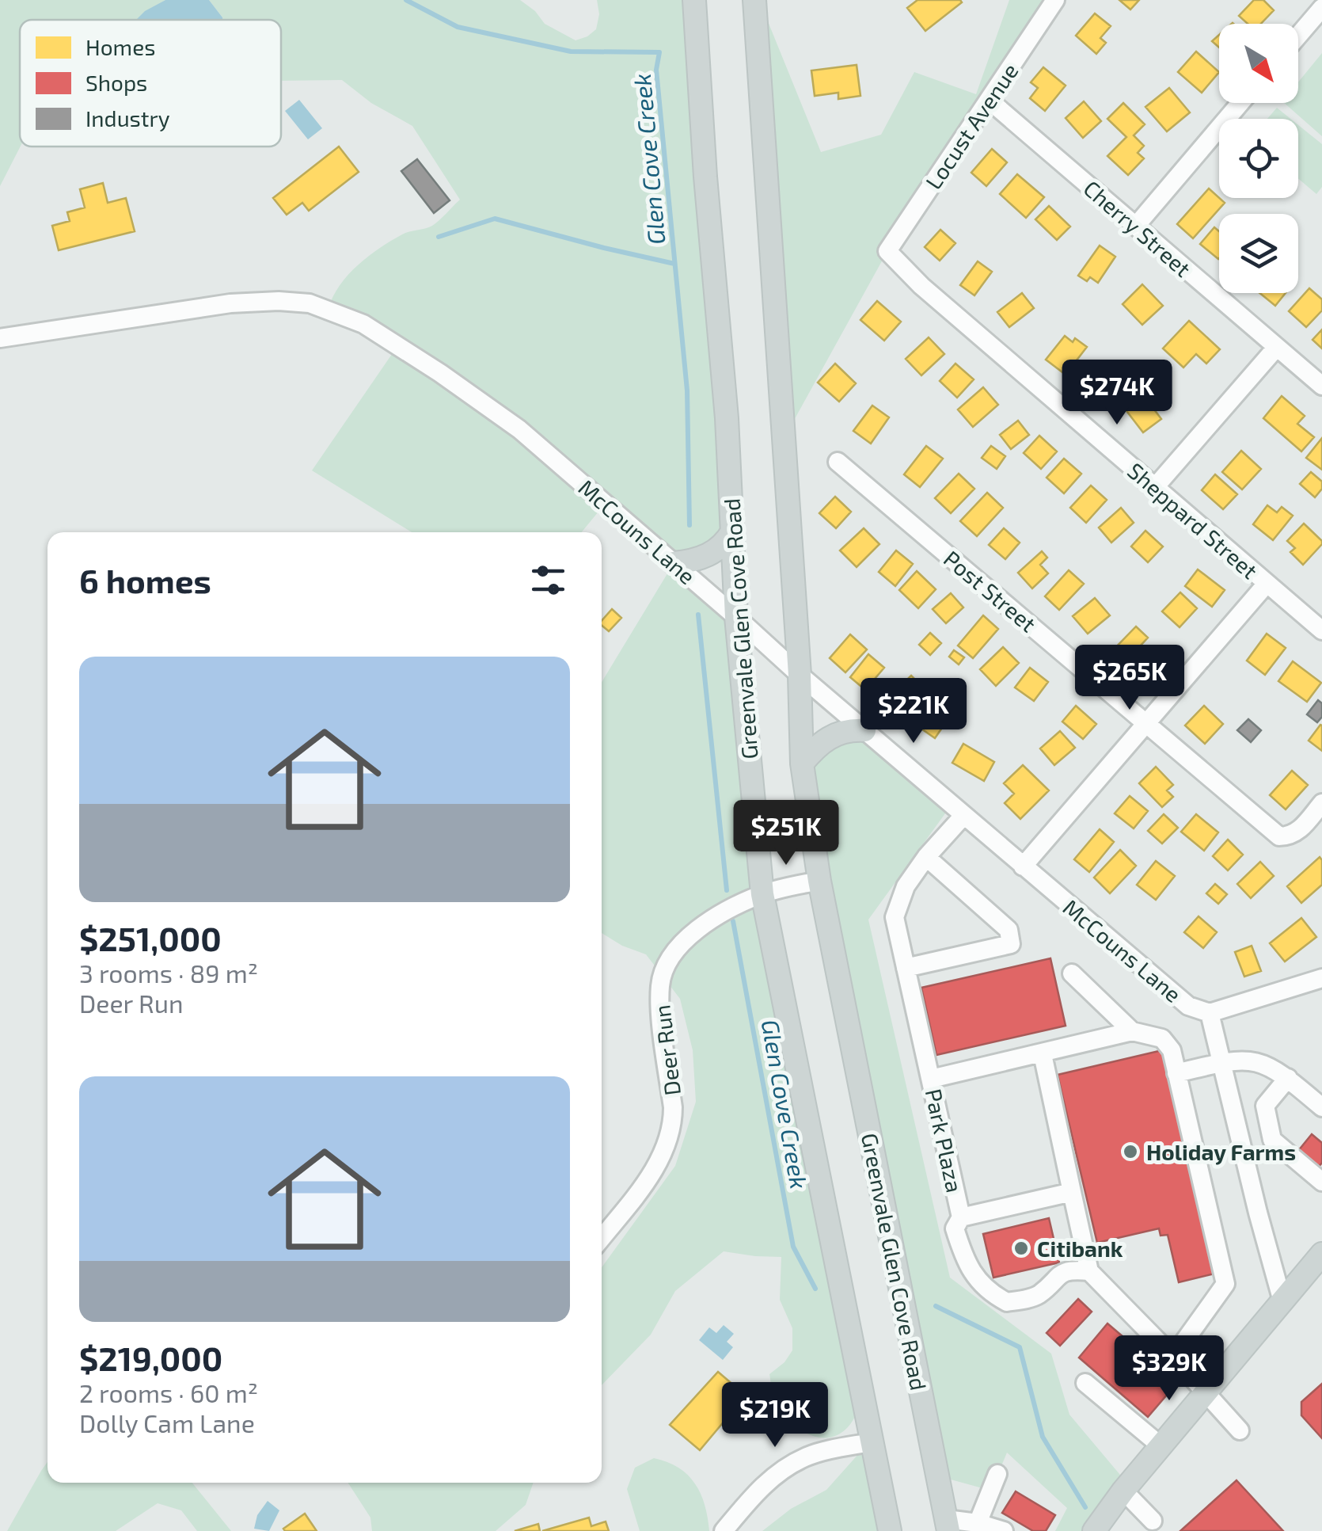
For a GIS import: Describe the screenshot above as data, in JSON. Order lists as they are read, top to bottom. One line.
{"streets":{"main road":["Greenvale Glen Cove Road"],"street":["Locust Avenue","Cherry Street","Sheppard Street","McCouns Lane","Post Street","Deer Run","Park Plaza"]},"crossings":[["Locust Avenue","Cherry Street"],["Locust Avenue","Sheppard Street"],["McCouns Lane","Greenvale Glen Cove Road"],["McCouns Lane","Park Plaza"],["Greenvale Glen Cove Road","Deer Run"]],"water":["Glen Cove Creek"],"places":["Holiday Farms","Citibank"],"legend":["Homes","Shops","Industry"],"north":"bottom right","page":{"price":["$274K","$265K","$221K","$251K","$329K","$219K"],"heading":"6 homes","list":[{"name":"$251,000","note":"3 rooms · 89 m² · Deer Run"},{"name":"$219,000","note":"2 rooms · 60 m² · Dolly Cam Lane"}]}}
